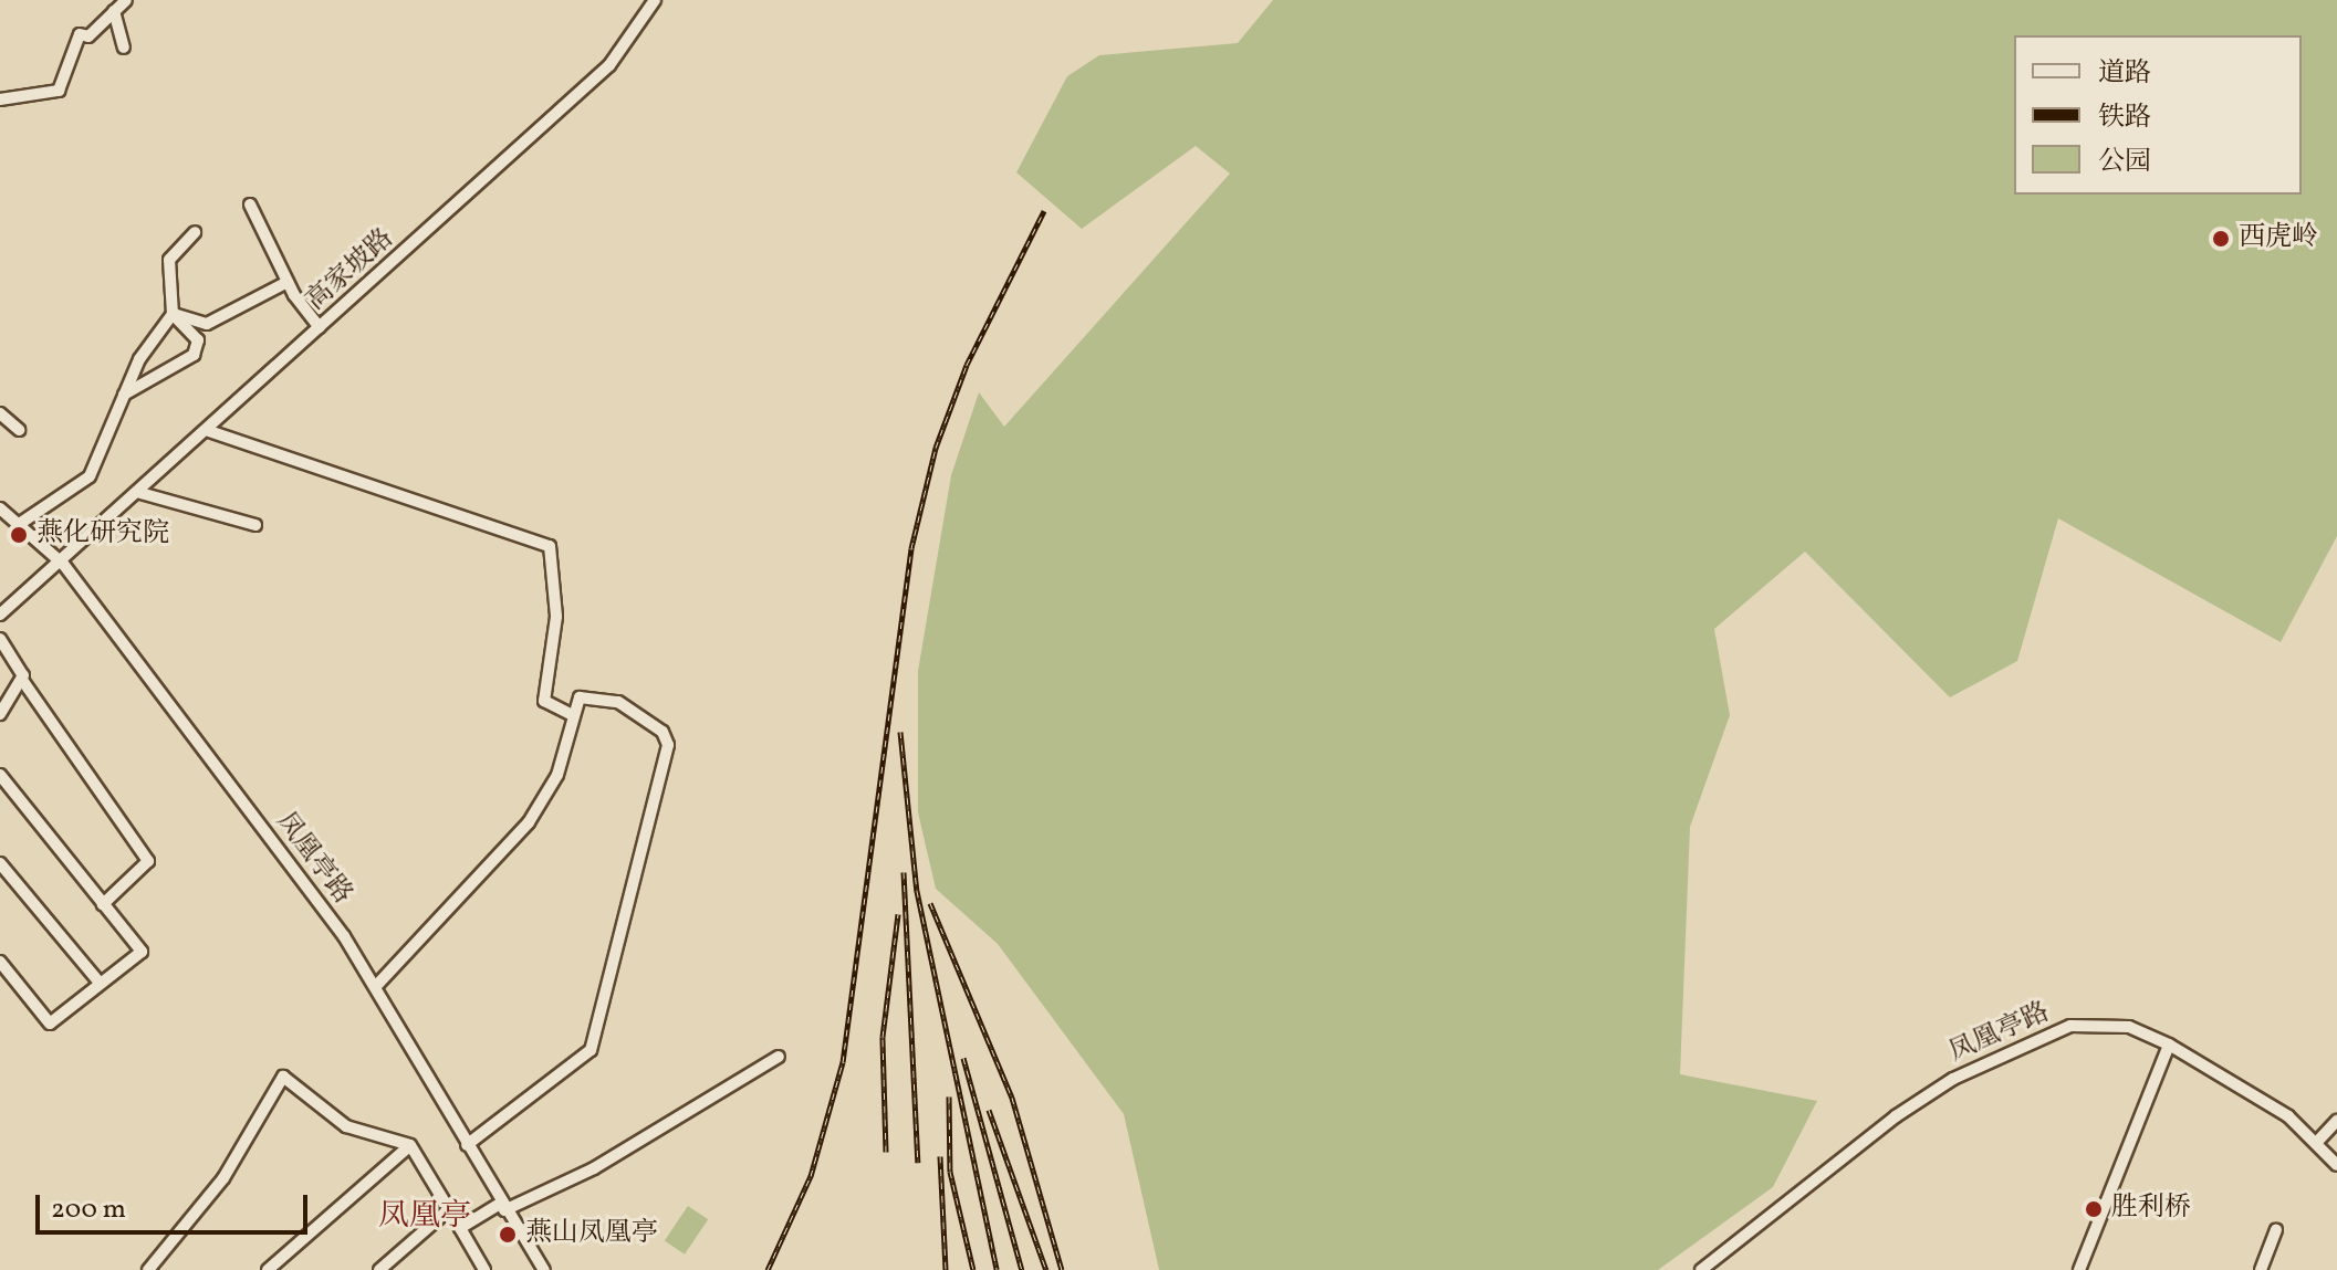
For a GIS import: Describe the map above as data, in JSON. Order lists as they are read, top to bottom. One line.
{"streets":{"street":["高家坡路","凤凰亭路"]},"crossings":[["高家坡路","凤凰亭路"]],"districts":["凤凰亭"],"places":["西虎岭","燕化研究院","胜利桥","燕山凤凰亭"],"legend":["道路","铁路","公园"],"scale_bar":"200 m"}
